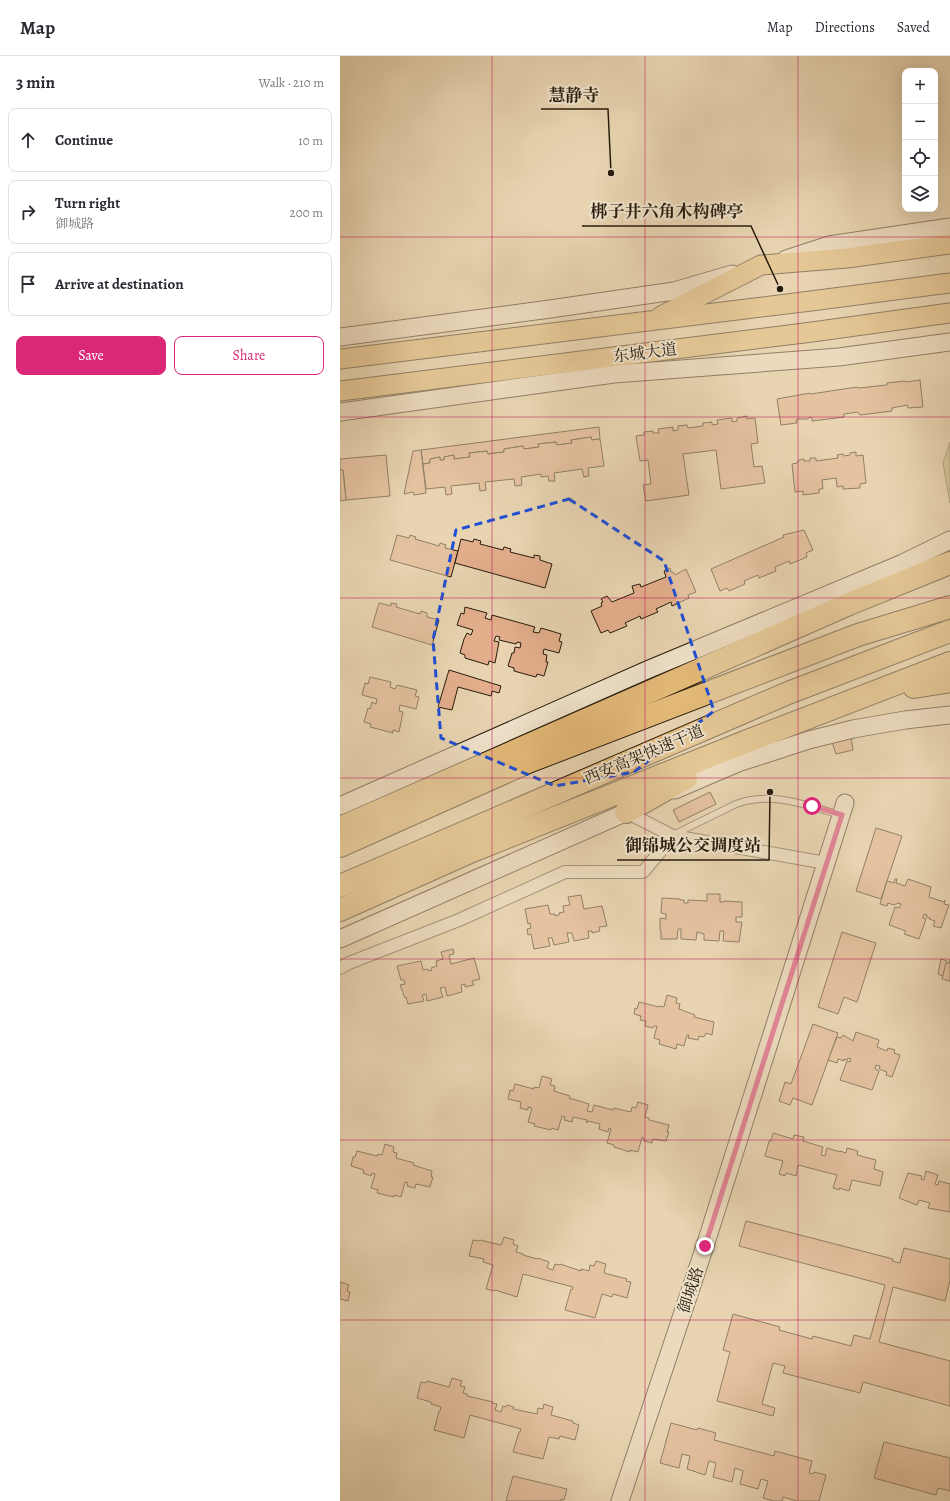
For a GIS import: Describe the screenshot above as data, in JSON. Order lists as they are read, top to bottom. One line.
{"streets":{"highway":["西安高架快速干道"],"main road":["东城大道"],"street":["御城路"]},"places":["慧静寺","梆子井六角木构碑亭","御锦城公交调度站"],"page":{"header":"Map","nav":["Map","Directions","Saved"],"heading":["3 min","Walk · 210 m"],"map_buttons":["+","−"],"list":[["Continue","10 m"],["Turn right","御城路","200 m"],"Arrive at destination"],"buttons":["Save","Share"]}}
